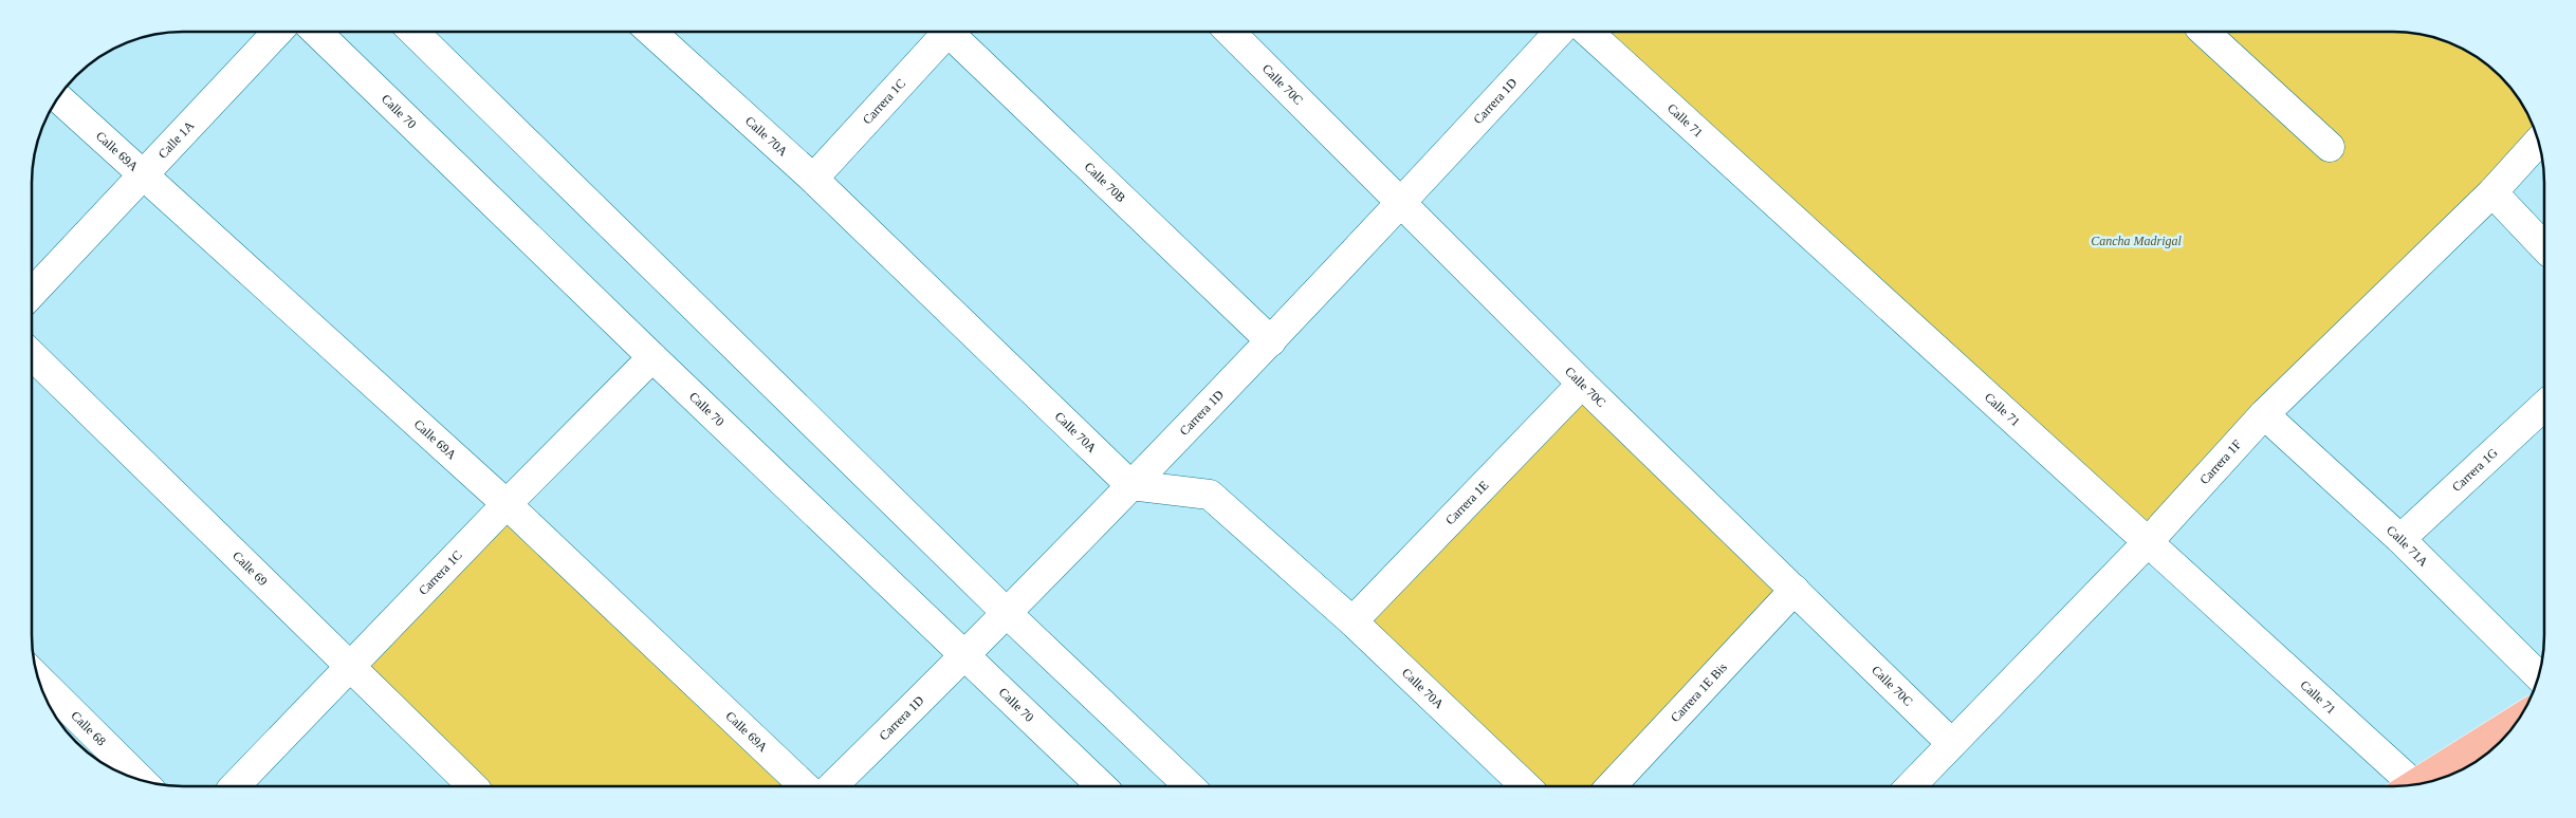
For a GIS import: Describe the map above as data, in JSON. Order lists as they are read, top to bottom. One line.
{"streets":{"street":["Calle 70C","Carrera 1C","Carrera 1D","Calle 70","Calle 71","Calle 70A","Calle 1A","Calle 69A","Calle 70B","Carrera 1F","Carrera 1G","Carrera 1E","Calle 71A","Calle 69","Carrera 1E Bis","Calle 68"]},"crossings":[["Calle 70C","Carrera 1D"],["Calle 70C","Carrera 1F"],["Calle 70C","Carrera 1E"],["Calle 70C","Carrera 1E Bis"],["Carrera 1C","Calle 70"],["Carrera 1C","Calle 70A"],["Carrera 1C","Calle 69A"],["Carrera 1C","Calle 69"],["Carrera 1D","Calle 70"],["Carrera 1D","Calle 70A"],["Carrera 1D","Calle 70B"],["Calle 71","Carrera 1F"],["Calle 70A","Carrera 1E"],["Calle 1A","Calle 69A"],["Carrera 1F","Calle 71A"],["Carrera 1G","Calle 71A"]],"parks":["Cancha Madrigal"]}
